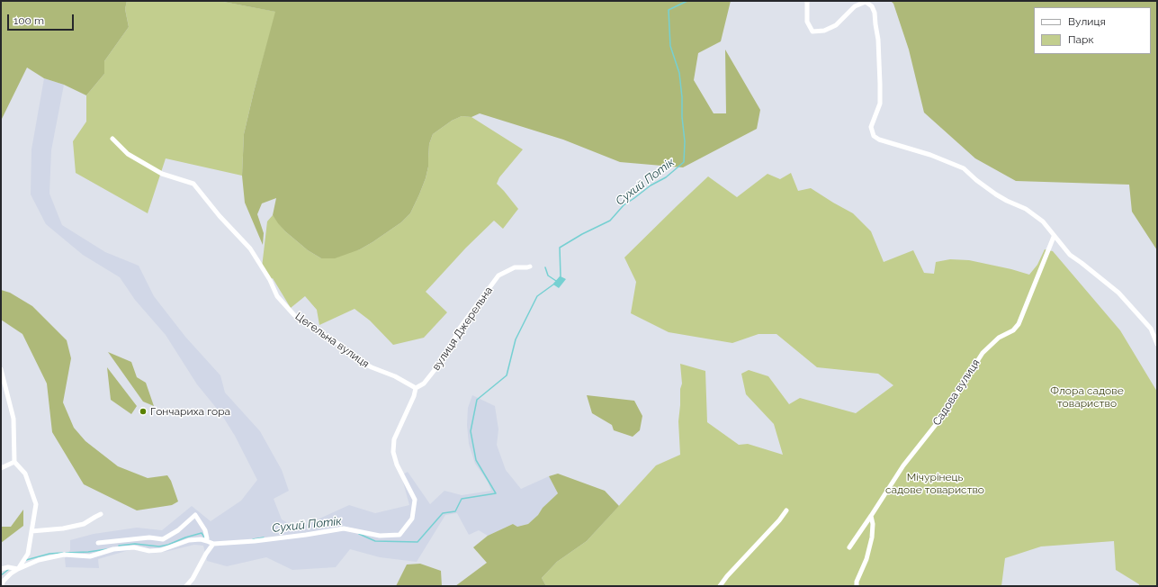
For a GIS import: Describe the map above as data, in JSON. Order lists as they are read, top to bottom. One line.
{"streets":{"street":["вулиця Джерельна","Цегельна вулиця","Садова вулиця"]},"crossings":[["вулиця Джерельна","Цегельна вулиця"]],"water":["Сухий Потік"],"parks":["Флора садове товариство","Мічурінець садове товариство"],"places":["Гончариха гора"],"legend":["Вулиця","Парк"],"scale_bar":"100 m"}
